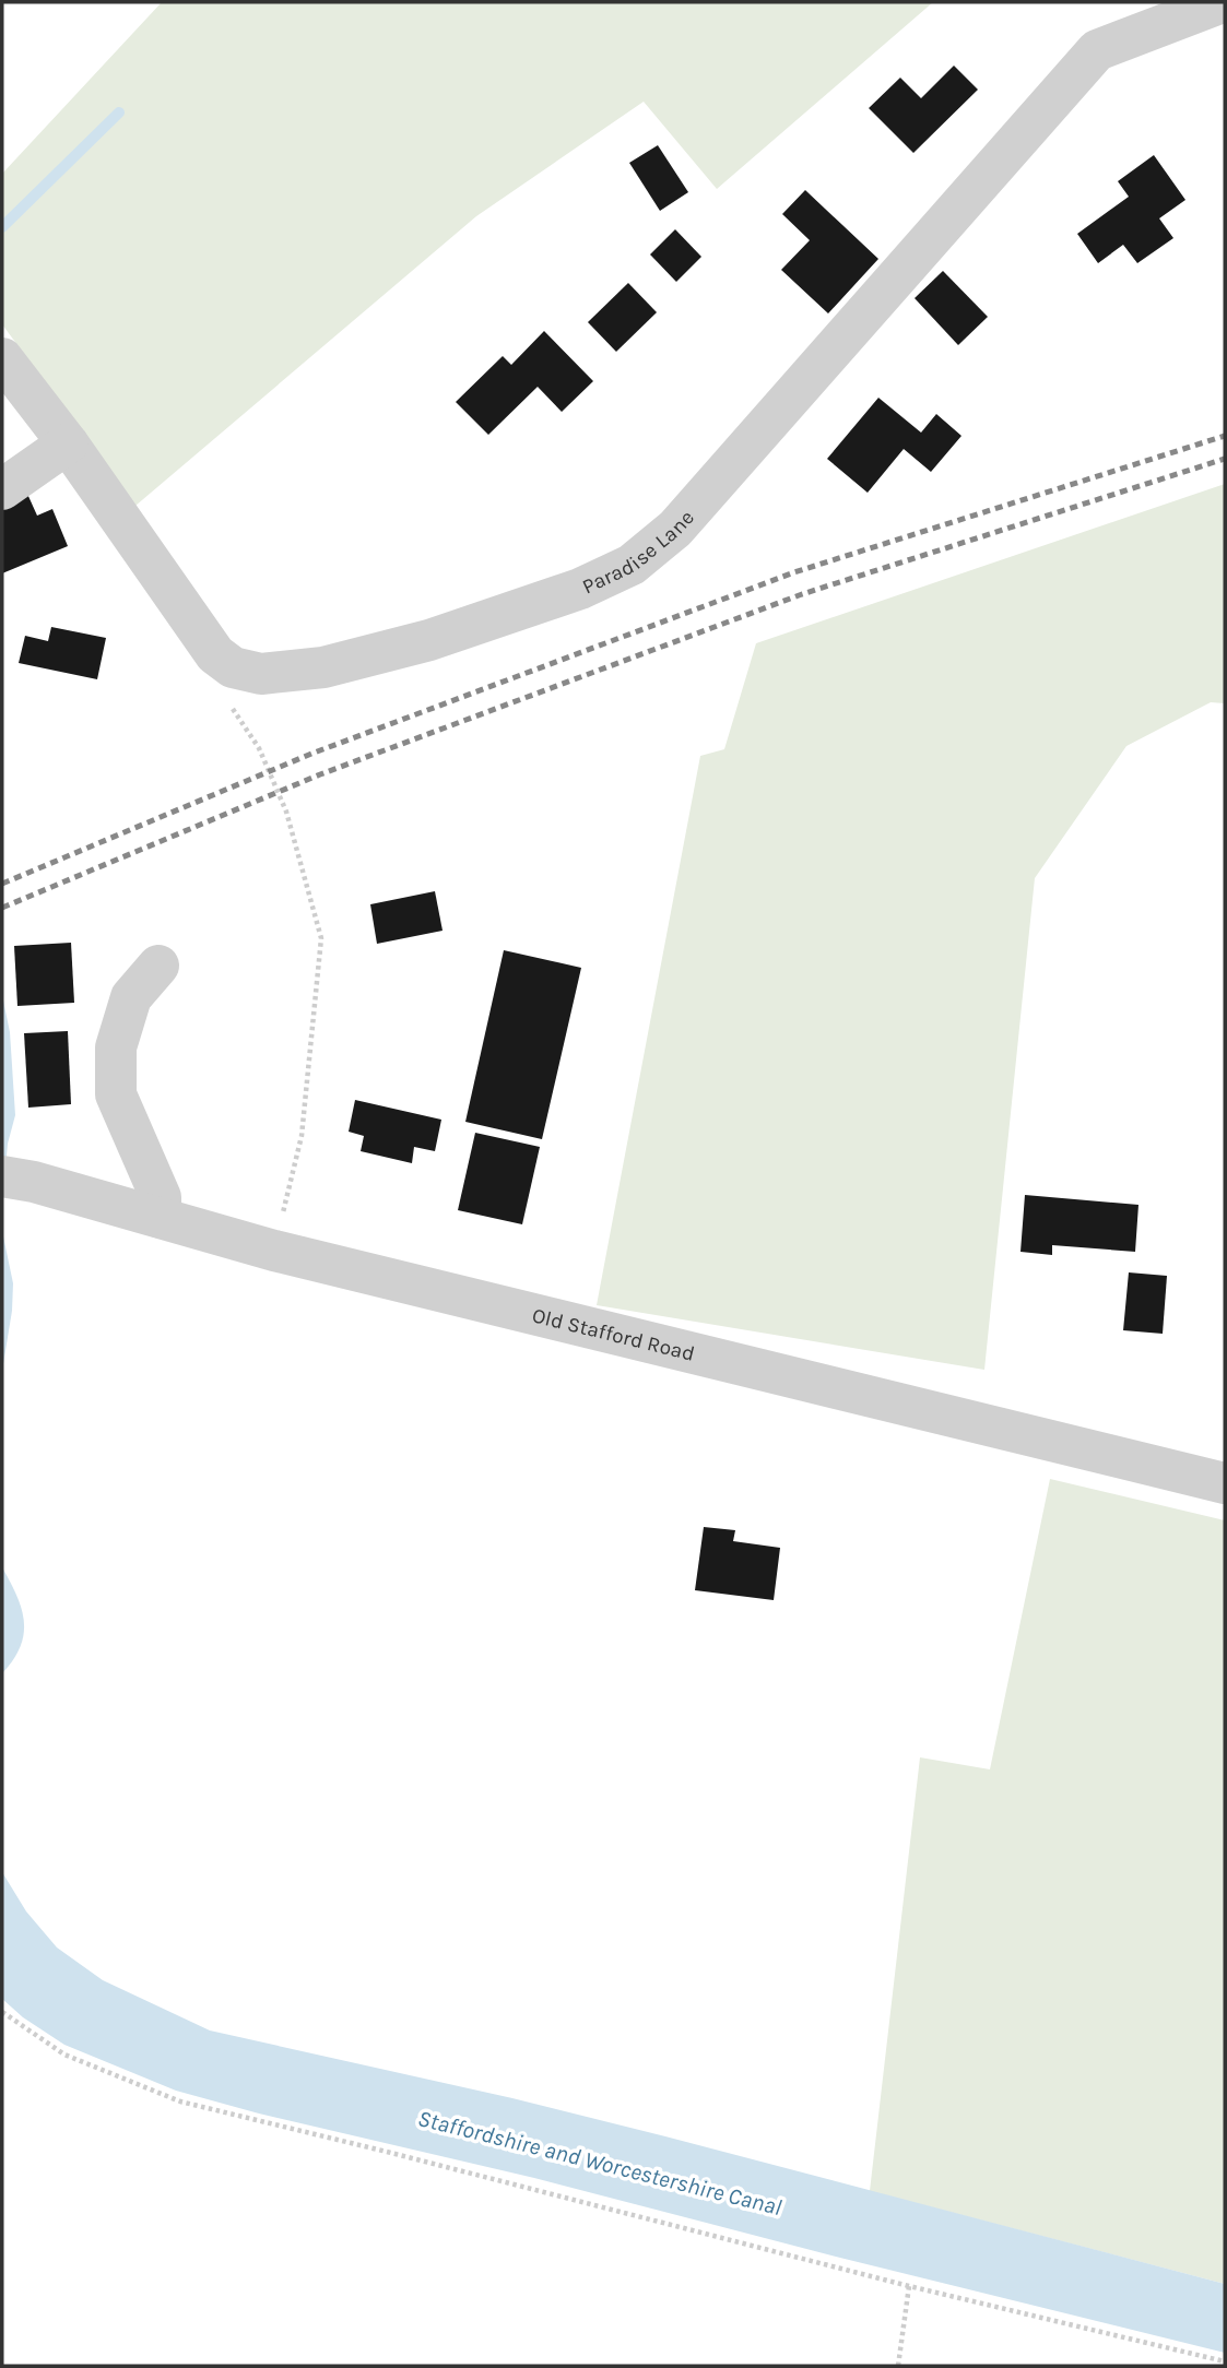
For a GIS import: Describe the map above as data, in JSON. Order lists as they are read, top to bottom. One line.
{"streets":{"street":["Paradise Lane","Old Stafford Road"]},"water":["Staffordshire and Worcestershire Canal"]}
